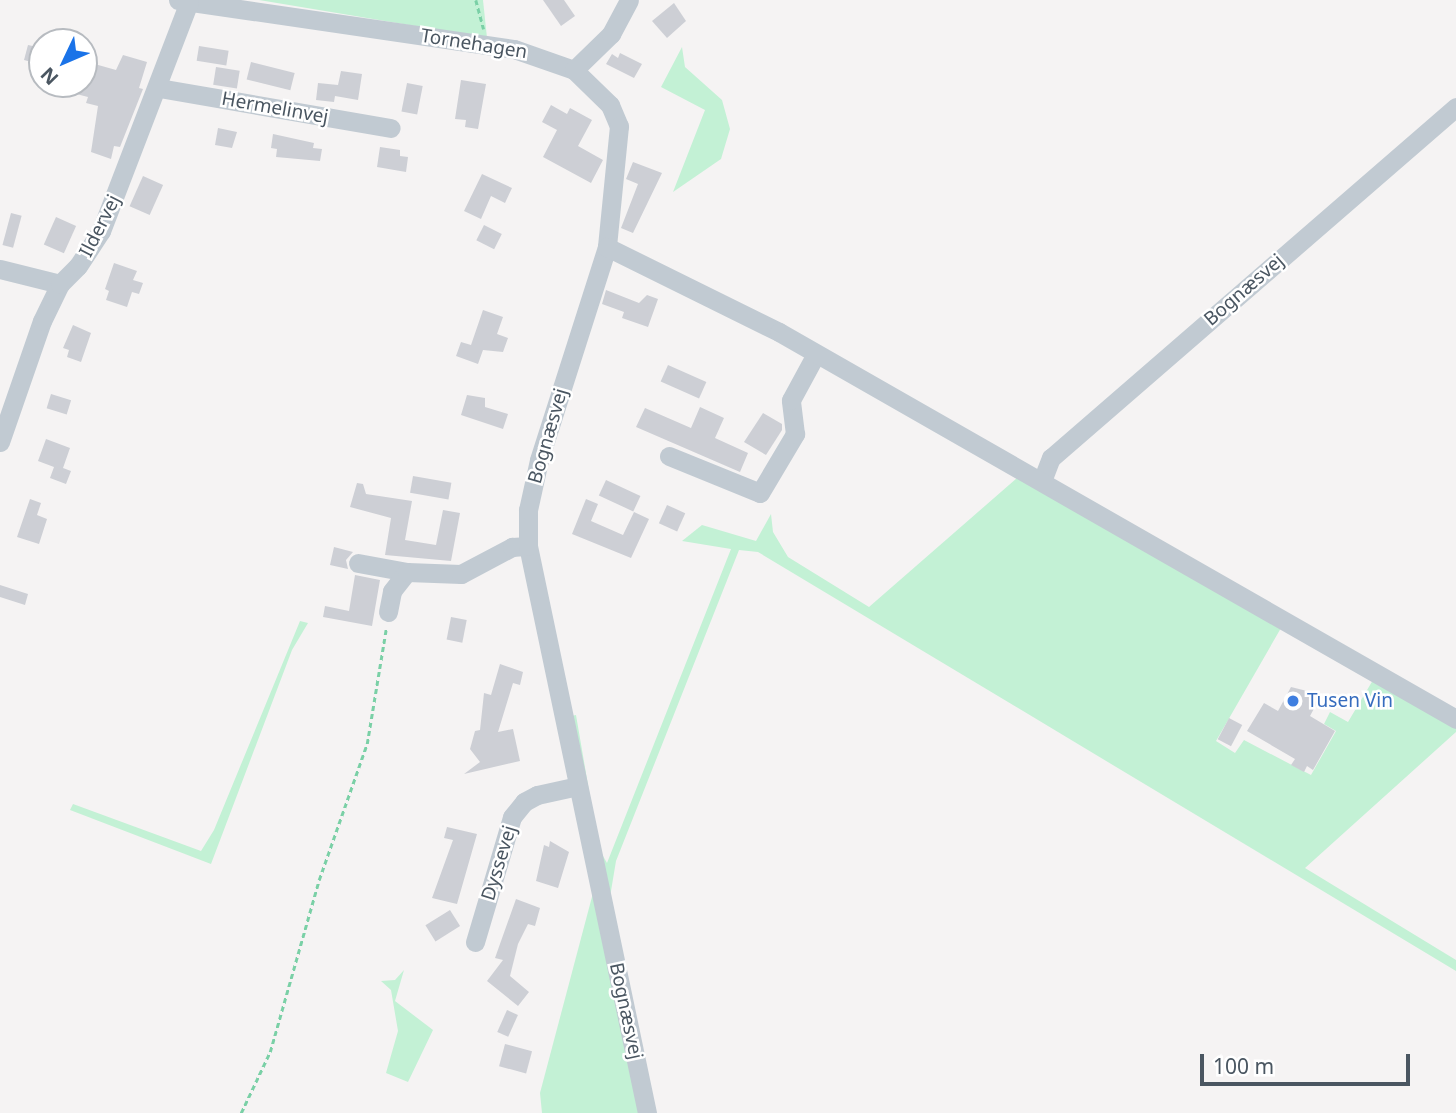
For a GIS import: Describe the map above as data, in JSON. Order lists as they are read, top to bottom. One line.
{"streets":{"street":["Tornehagen","Hermelinvej","Ildervej","Bognæsvej","Dyssevej"]},"crossings":[["Tornehagen","Ildervej"],["Tornehagen","Bognæsvej"],["Hermelinvej","Ildervej"],["Bognæsvej","Dyssevej"]],"places":["Tusen Vin"],"scale_bar":"100 m","north":"bottom left"}
